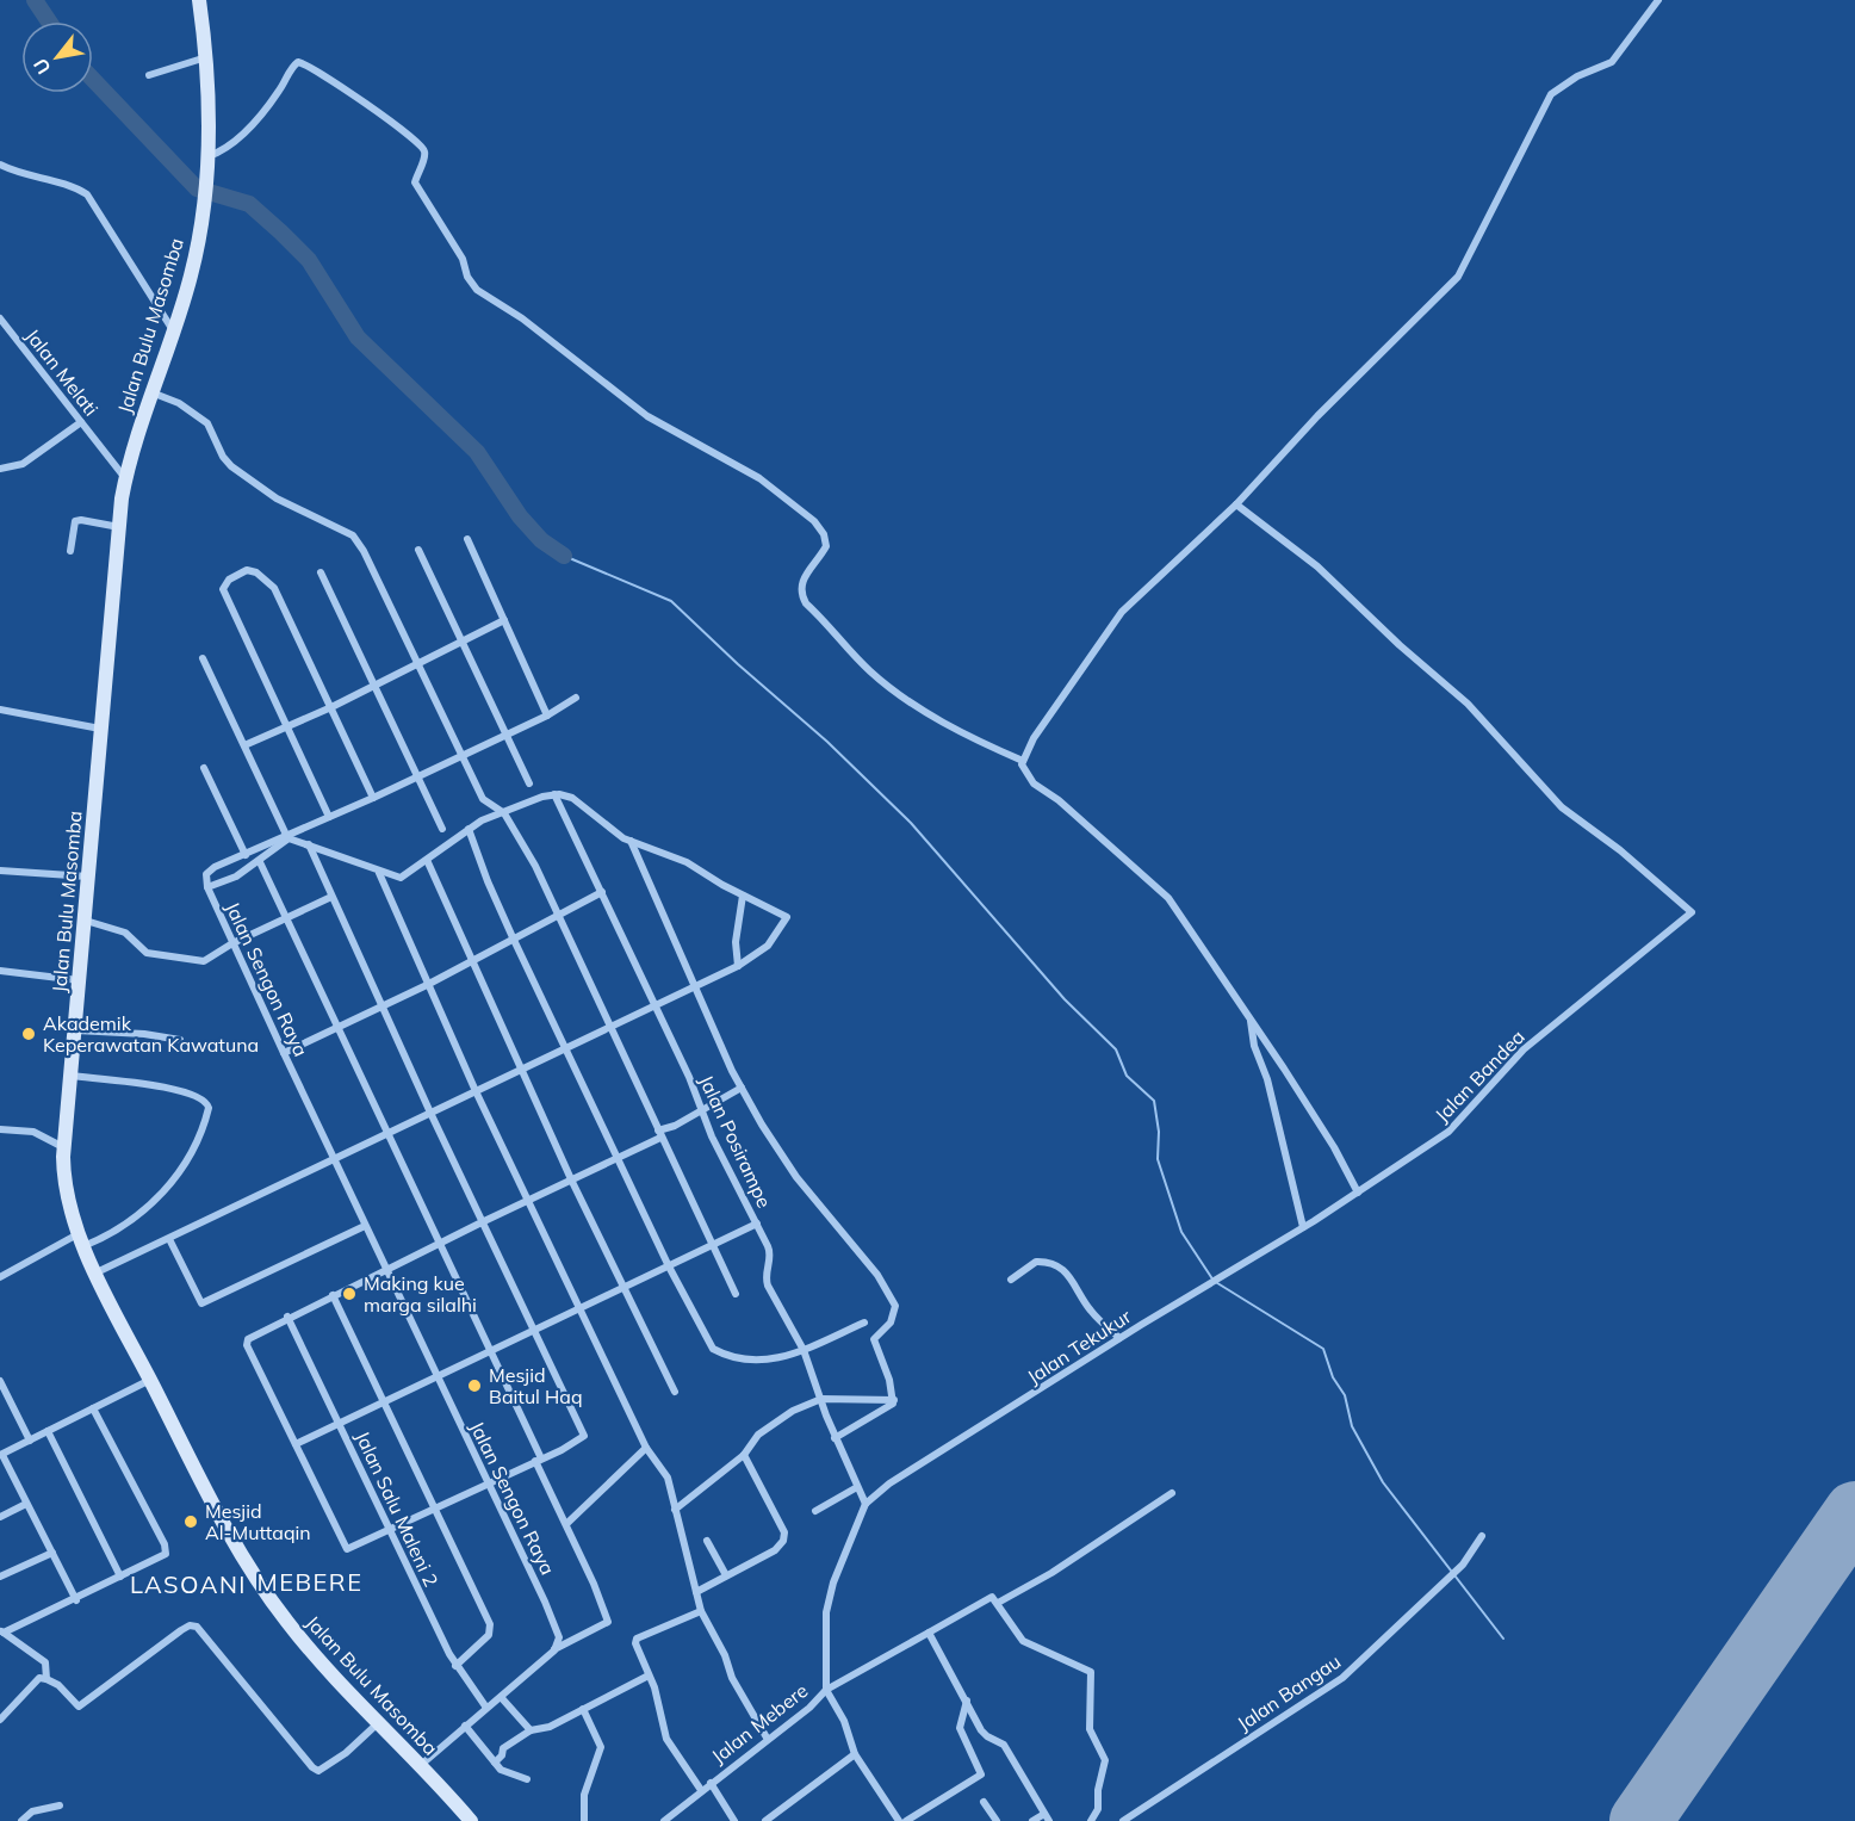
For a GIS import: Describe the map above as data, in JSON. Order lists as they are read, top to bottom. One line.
{"streets":{"street":["Jalan Bulu Masomba","Jalan Melati","Jalan Sengon Raya","Jalan Bandea","Jalan Posirampe","Jalan Tekukur","Jalan Salu Maleni 2","Jalan Bangau","Jalan Mebere"]},"crossings":[["Jalan Bulu Masomba","Jalan Melati"],["Jalan Bandea","Jalan Tekukur"],["Jalan Posirampe","Jalan Tekukur"],["Jalan Posirampe","Jalan Mebere"],["Jalan Tekukur","Jalan Mebere"]],"districts":["MEBERE","LASOANI"],"places":["Akademik Keperawatan Kawatuna","Making kue marga silalhi","Mesjid Baitul Haq","Mesjid Al-Muttaqin"],"north":"bottom left"}
